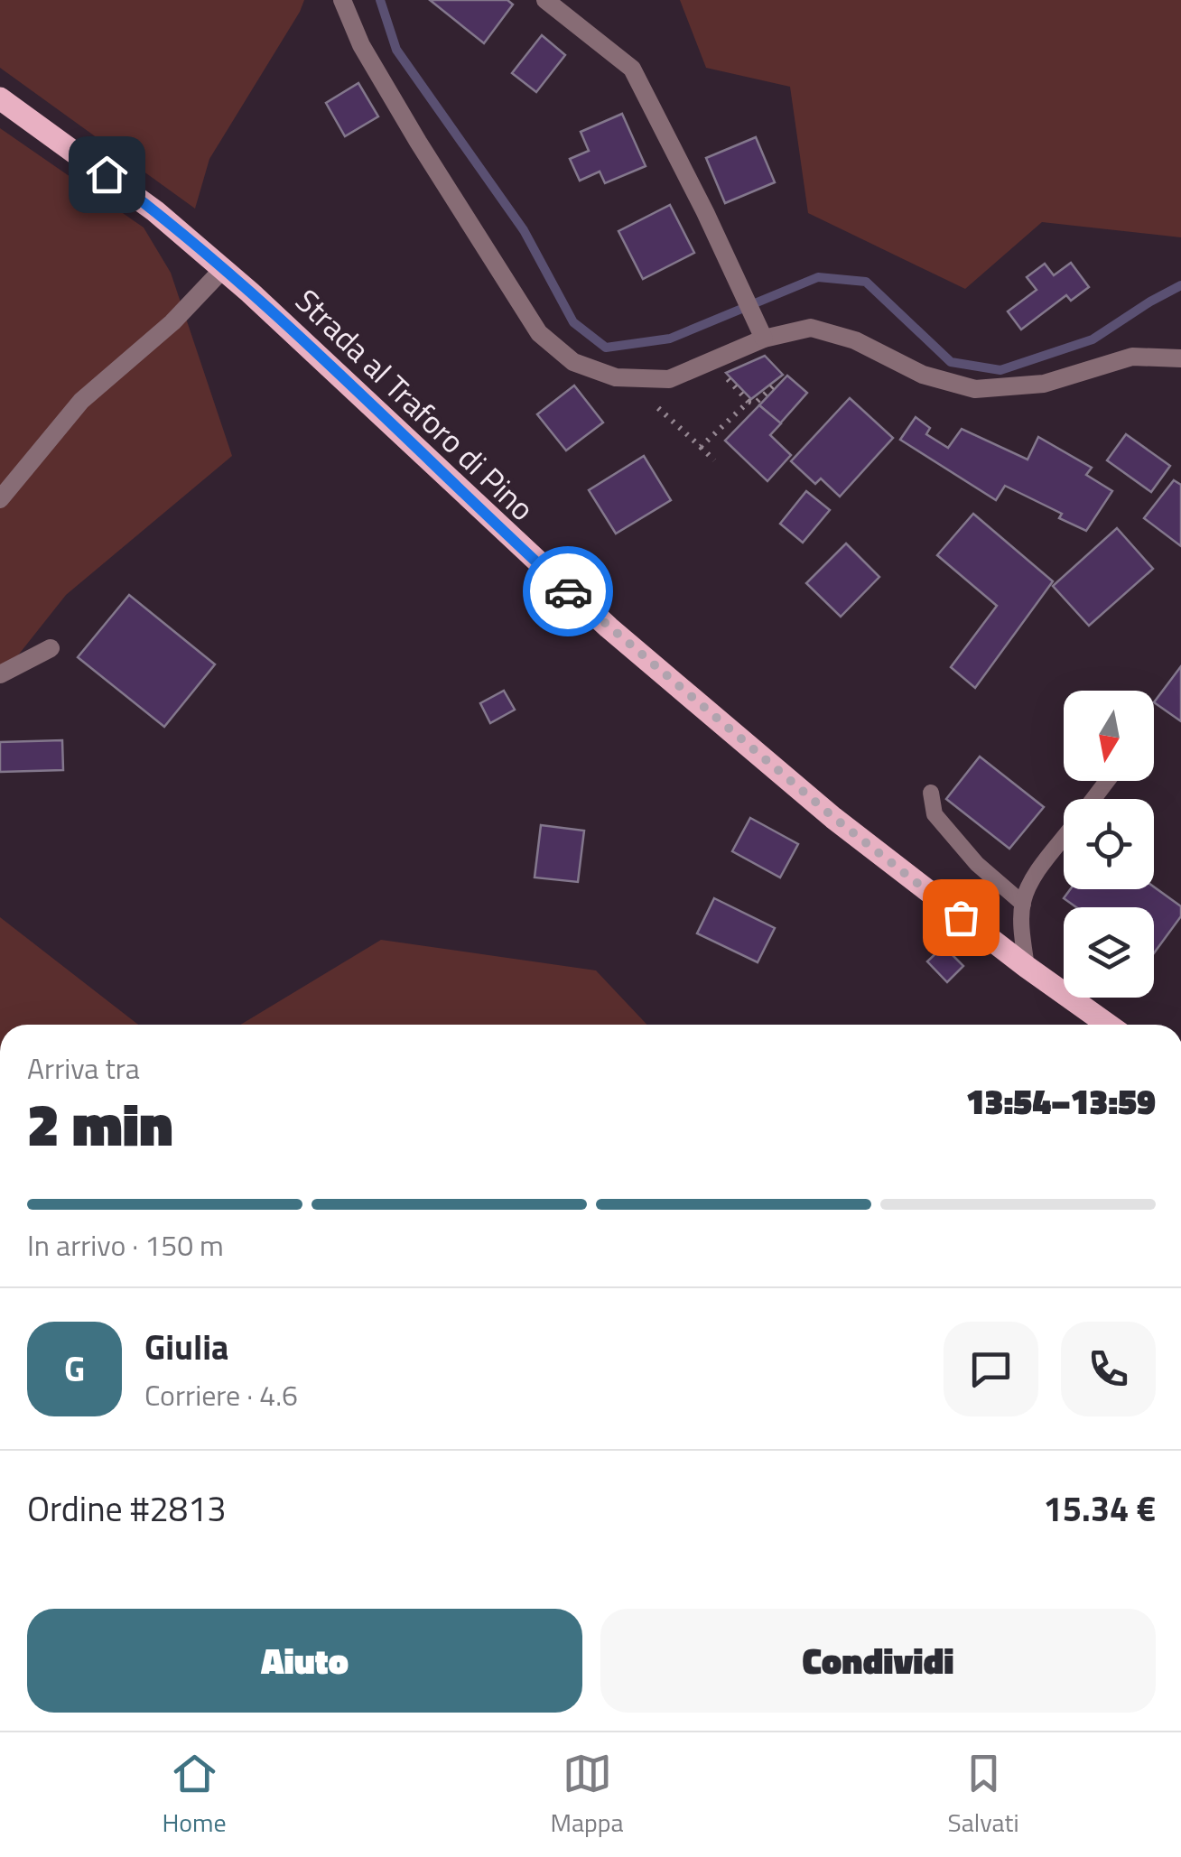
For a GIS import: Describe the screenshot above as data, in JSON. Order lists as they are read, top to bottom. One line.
{"streets":{"main road":["Strada al Traforo di Pino"]},"north":"bottom","page":{"heading":["2 min","Arriva tra","13:54–13:59"],"panel":["Giulia","Corriere · 4.6","Ordine #2813","15.34 €"],"bar":"In arrivo · 150 m","round":"G","buttons":["Aiuto","Condividi"],"tabs":["Home","Mappa","Salvati"]}}
